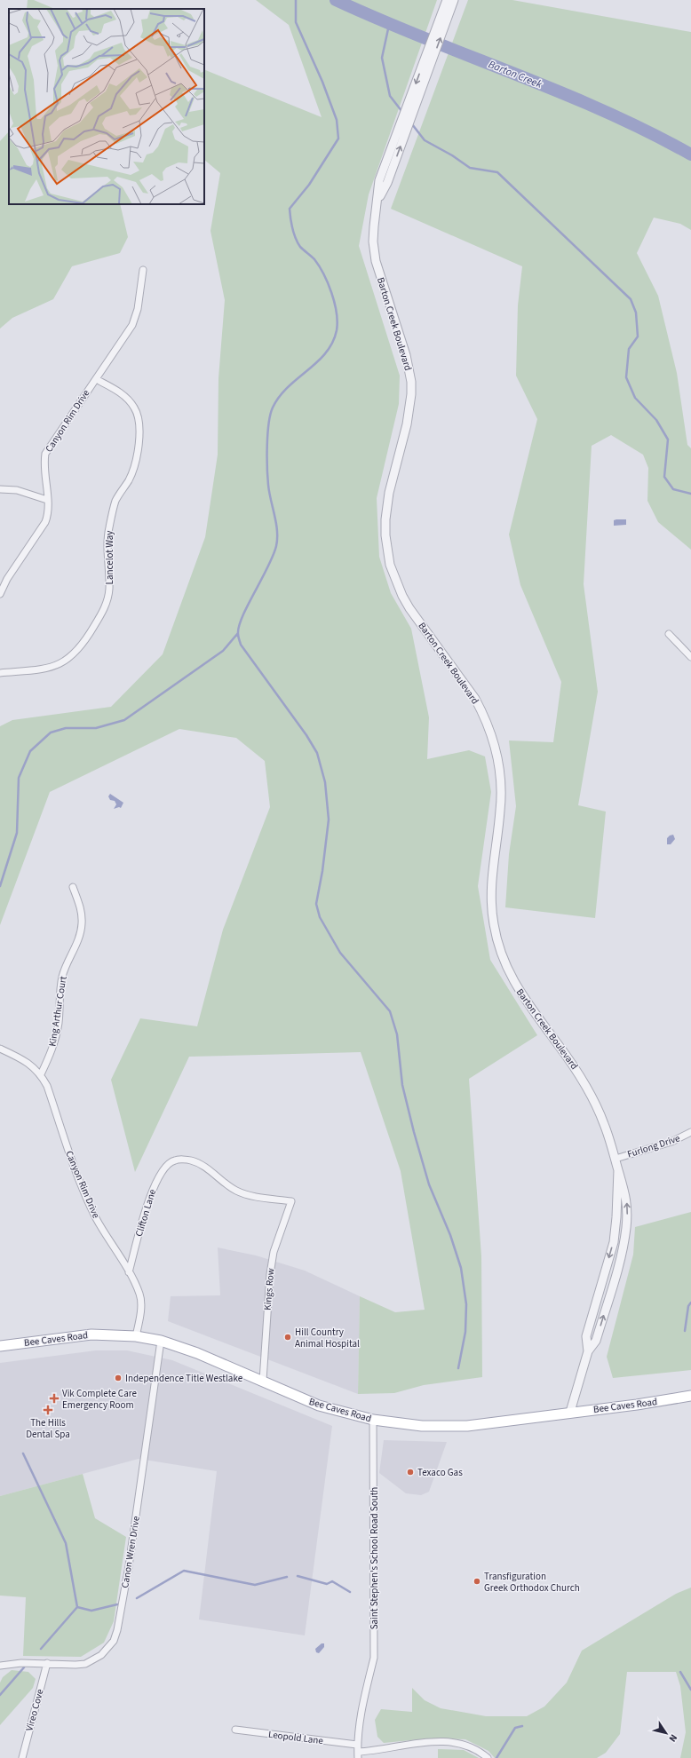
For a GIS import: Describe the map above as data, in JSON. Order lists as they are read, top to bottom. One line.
{"streets":{"main road":["Bee Caves Road"],"street":["Barton Creek Boulevard","Canyon Rim Drive","Lancelot Way","King Arthur Court","Furlong Drive","Clifton Lane","Kings Row","Canon Wren Drive","Saint Stephen's School Road South","Vireo Cove","Leopold Lane"]},"crossings":[["Barton Creek Boulevard","Furlong Drive"],["Barton Creek Boulevard","Bee Caves Road"],["Canyon Rim Drive","Lancelot Way"],["Canyon Rim Drive","King Arthur Court"],["Canyon Rim Drive","Clifton Lane"],["Canyon Rim Drive","Bee Caves Road"],["Clifton Lane","Kings Row"],["Kings Row","Bee Caves Road"],["Bee Caves Road","Canon Wren Drive"],["Bee Caves Road","Saint Stephen's School Road South"],["Canon Wren Drive","Vireo Cove"],["Saint Stephen's School Road South","Leopold Lane"]],"water":["Barton Creek"],"places":{"other":["Hill Country Animal Hospital","Independence Title Westlake","Texaco Gas","Transfiguration Greek Orthodox Church"],"health":["Vik Complete Care Emergency Room","The Hills Dental Spa"]},"north":"bottom right"}
